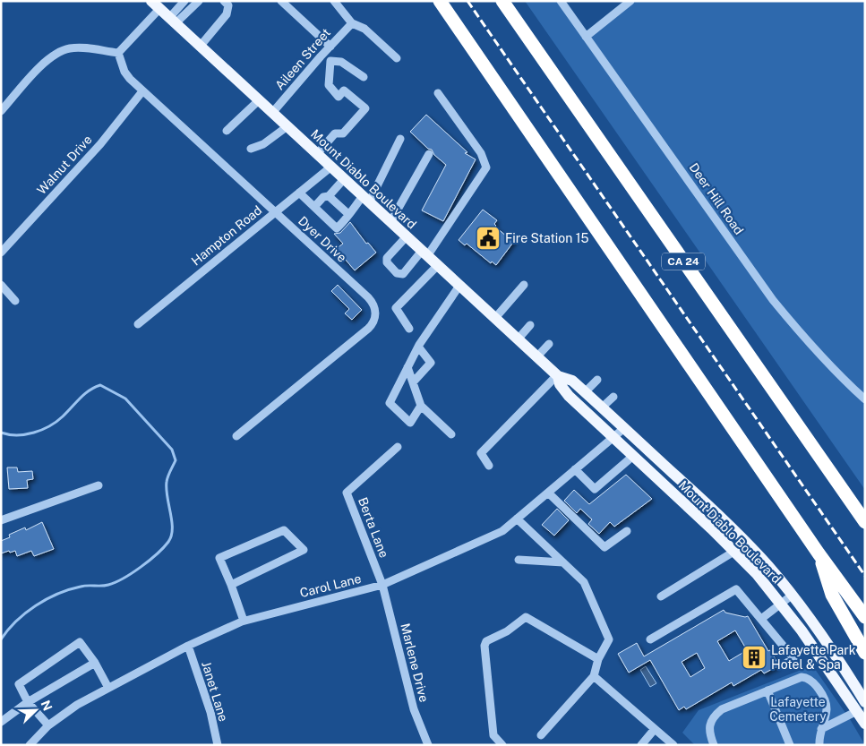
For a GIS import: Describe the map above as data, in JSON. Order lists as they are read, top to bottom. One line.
{"streets":{"highway":["CA 24"],"main road":["Mount Diablo Boulevard"],"street":["Aileen Street","Walnut Drive","Deer Hill Road","Hampton Road","Dyer Drive","Berta Lane","Carol Lane","Marlene Drive","Janet Lane"]},"crossings":[["Aileen Street","Mount Diablo Boulevard"],["Walnut Drive","Dyer Drive"],["Mount Diablo Boulevard","Hampton Road"],["Mount Diablo Boulevard","Carol Lane"],["Hampton Road","Dyer Drive"],["Berta Lane","Carol Lane"],["Berta Lane","Marlene Drive"],["Carol Lane","Marlene Drive"],["Carol Lane","Janet Lane"]],"parks":["Lafayette Cemetery"],"places":{"public building":["Fire Station 15"],"building":["Lafayette Park Hotel & Spa"]},"north":"top right"}
